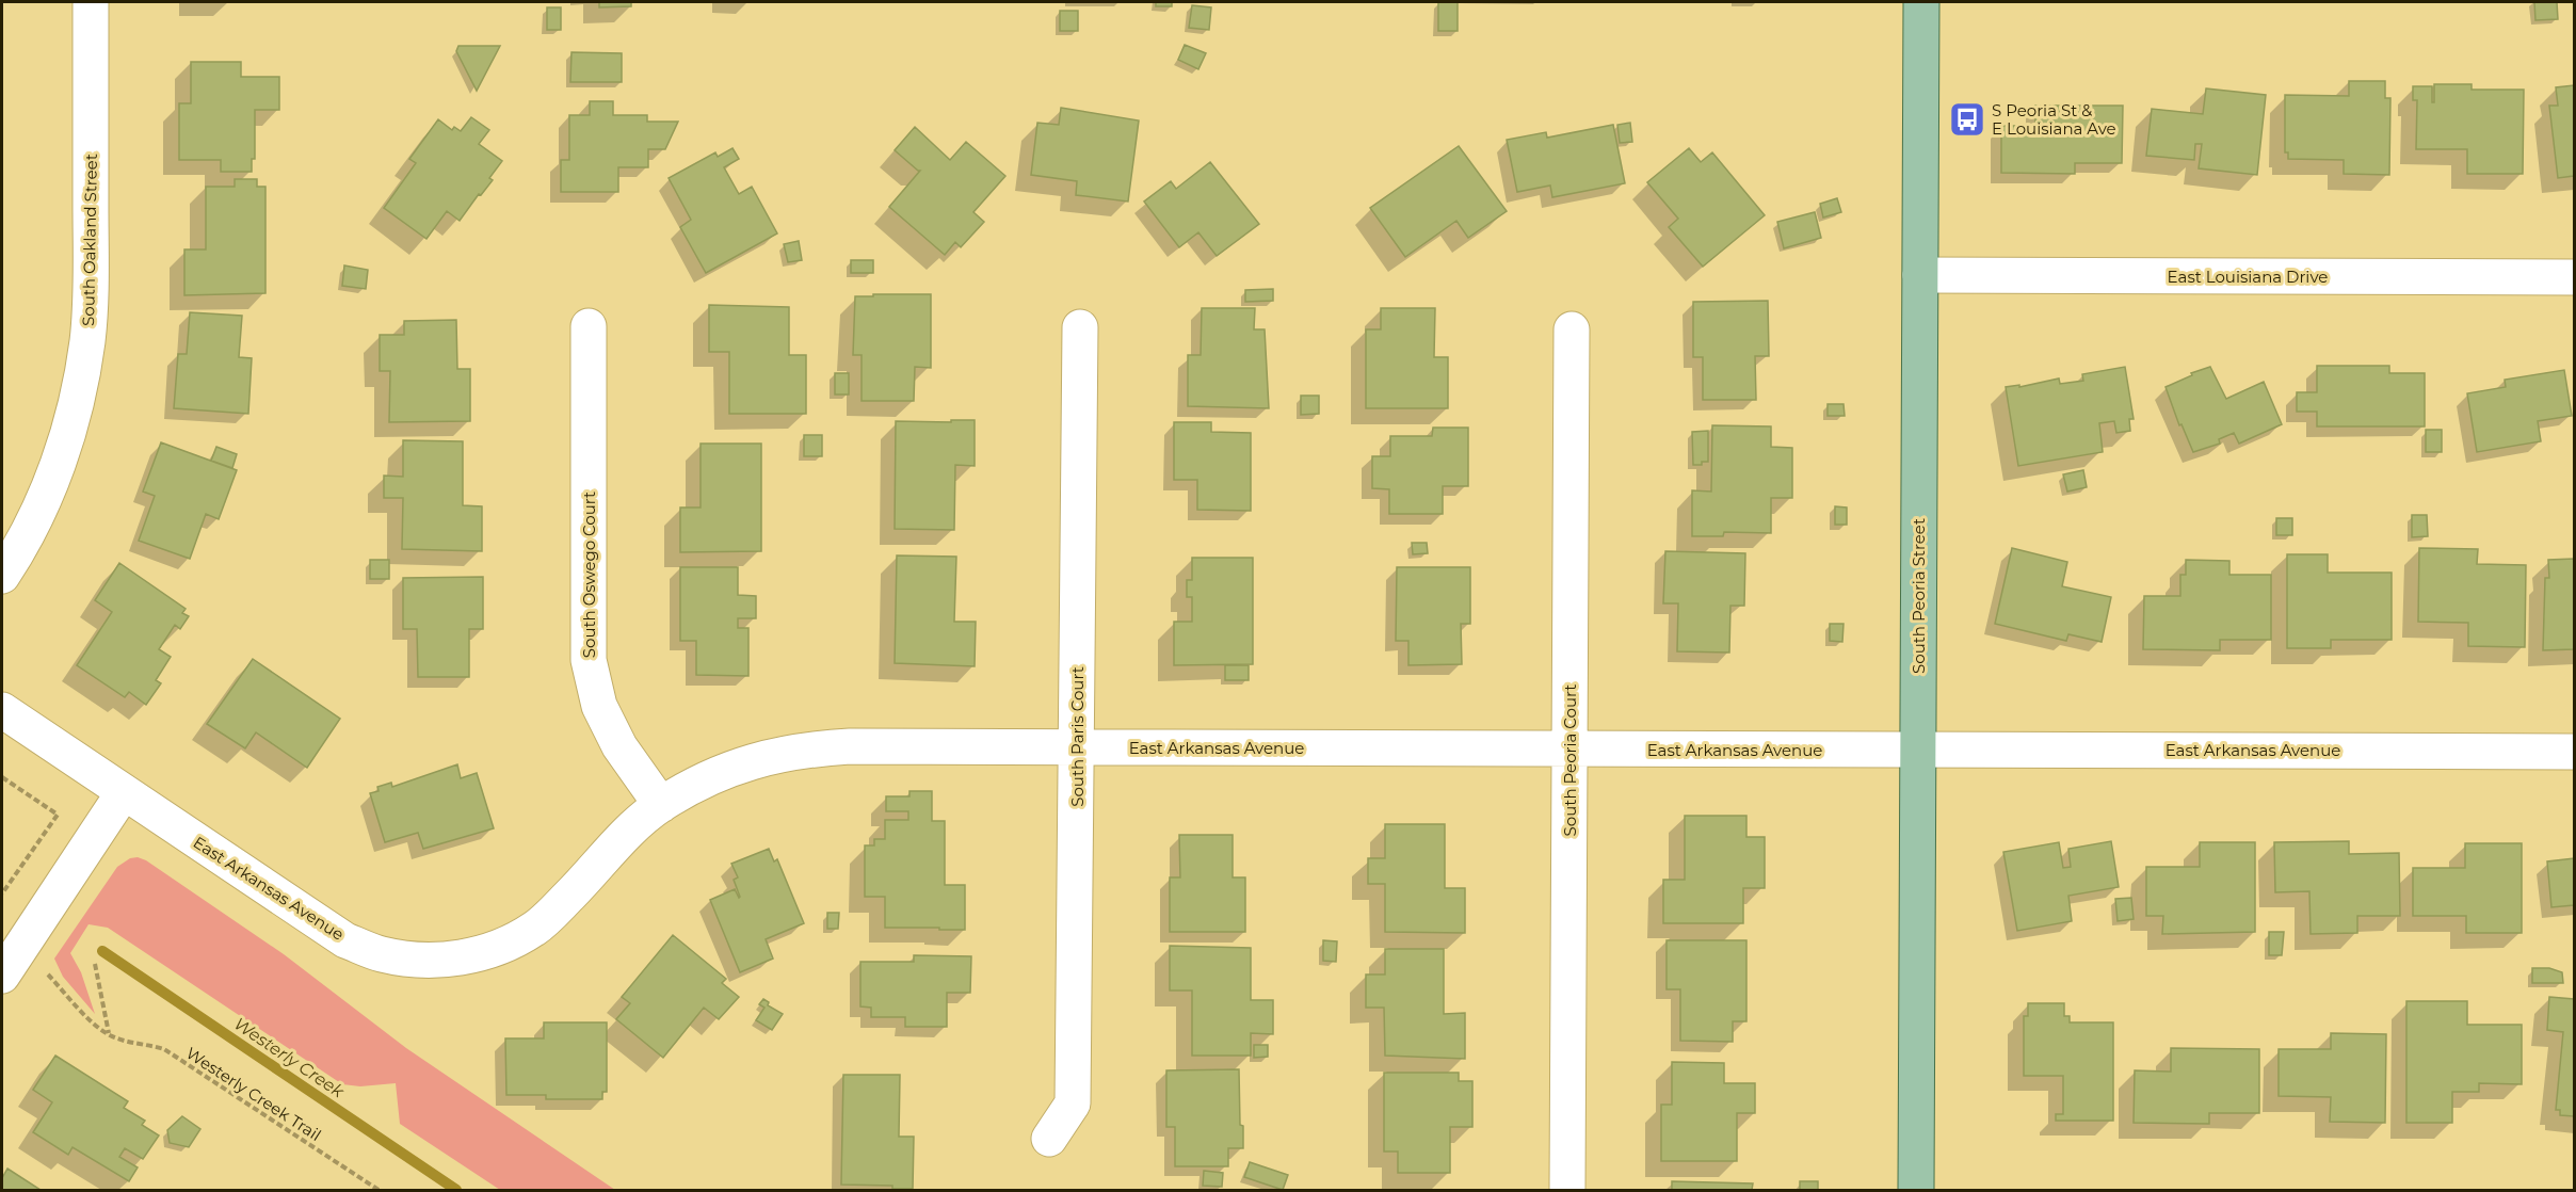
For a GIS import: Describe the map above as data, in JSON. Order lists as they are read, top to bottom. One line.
{"streets":{"main road":["South Peoria Street"],"street":["South Oakland Street","East Louisiana Drive","South Oswego Court","South Paris Court","East Arkansas Avenue","South Peoria Court"],"path":["Westerly Creek Trail"]},"crossings":[["East Louisiana Drive","South Peoria Street"],["South Oswego Court","East Arkansas Avenue"],["South Peoria Street","East Arkansas Avenue"],["South Paris Court","East Arkansas Avenue"],["East Arkansas Avenue","South Peoria Court"]],"water":["Westerly Creek"],"places":{"bus stop":["S Peoria St & E Louisiana Ave"]}}
